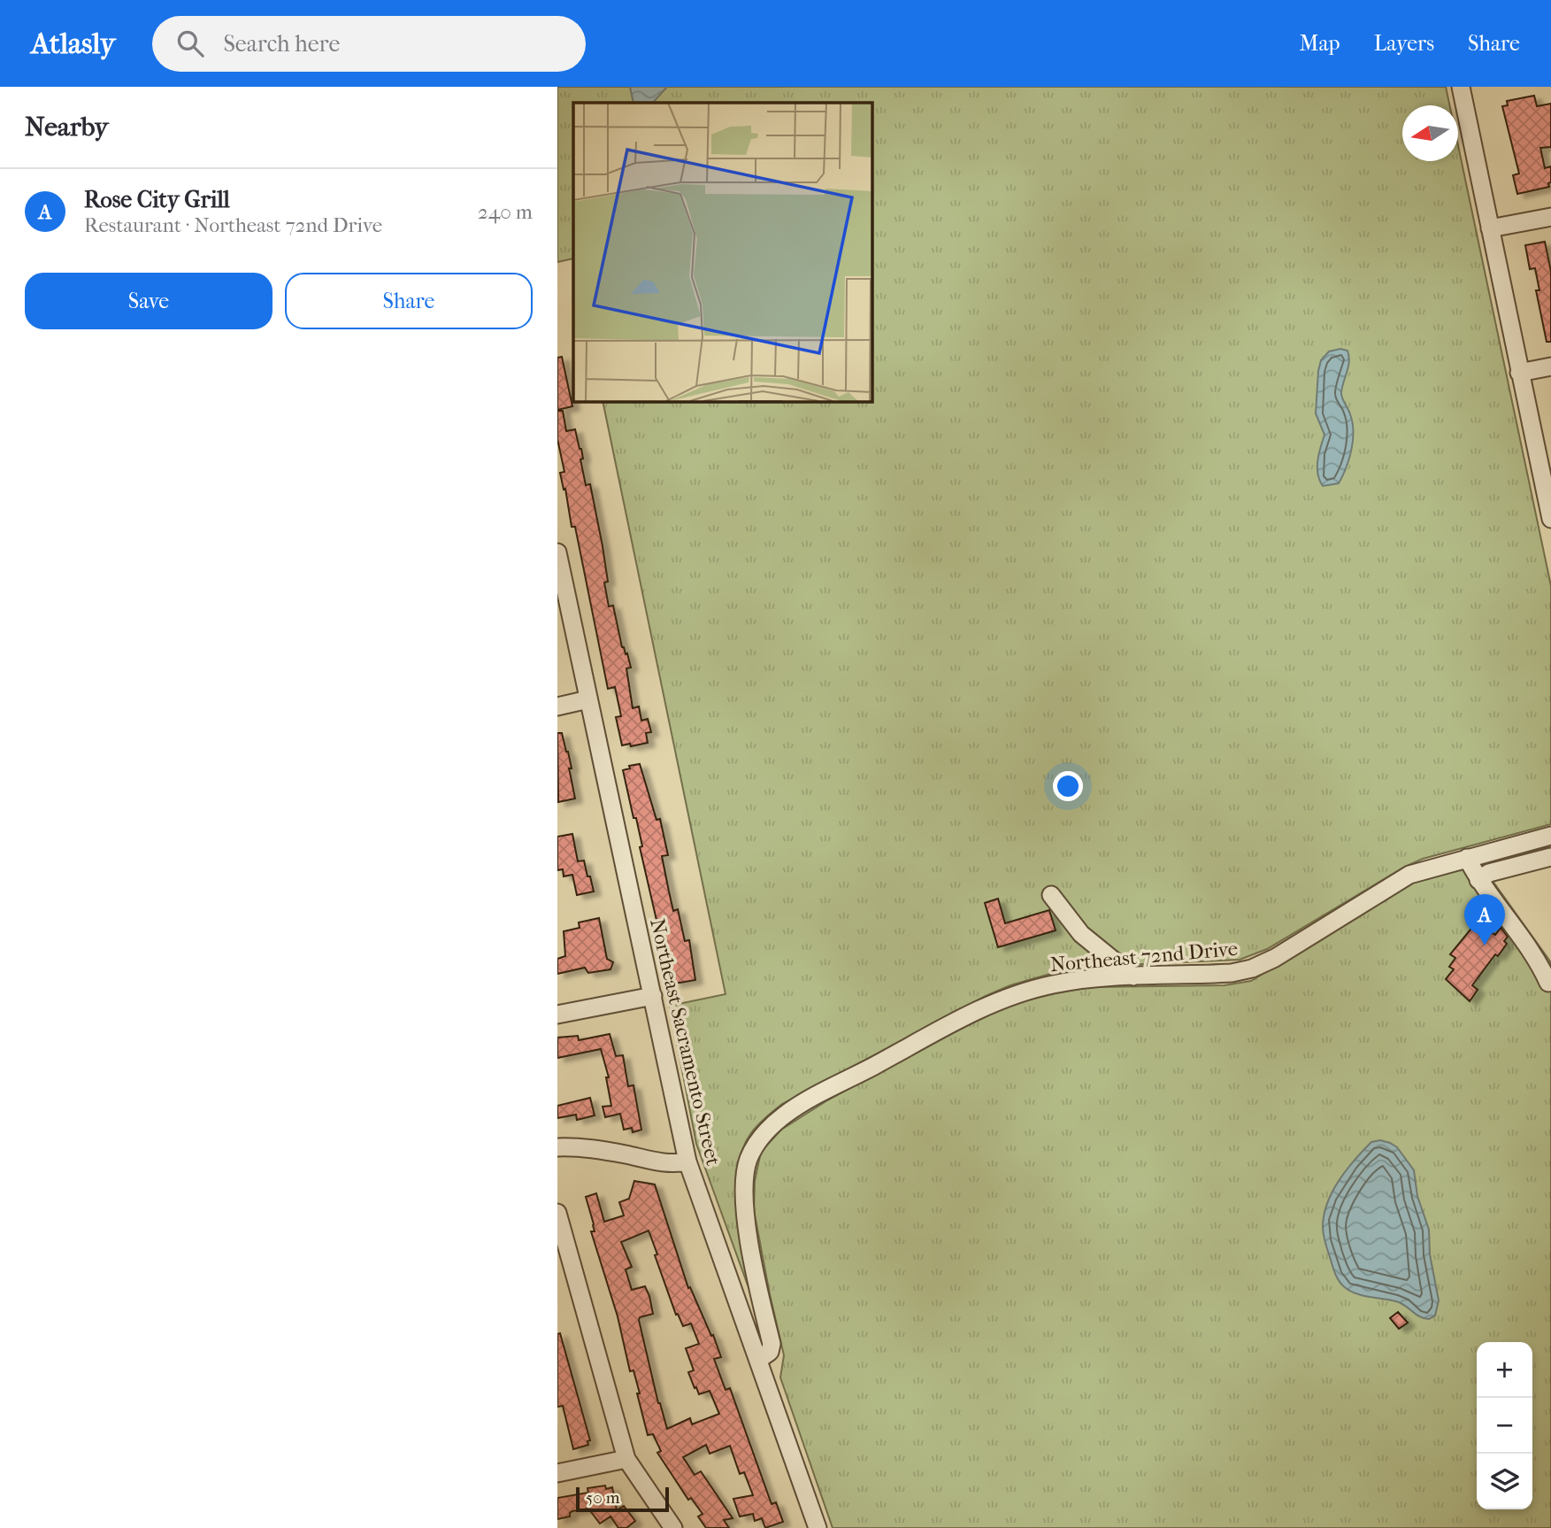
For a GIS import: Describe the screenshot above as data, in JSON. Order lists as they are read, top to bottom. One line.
{"streets":{"street":["Northeast 72nd Drive","Northeast Sacramento Street"]},"crossings":[["Northeast 72nd Drive","Northeast Sacramento Street"]],"scale_bar":"50 m","north":"left","page":{"header":"Atlasly","search":"Search here","nav":["Map","Layers","Share"],"heading":"Nearby","list":[{"mark":"A","name":"Rose City Grill","note":"Restaurant · Northeast 72nd Drive","value":"240 m"}],"buttons":["Save","Share"],"pins":"A","map_buttons":["+","−"],"scale":"50 m"}}
